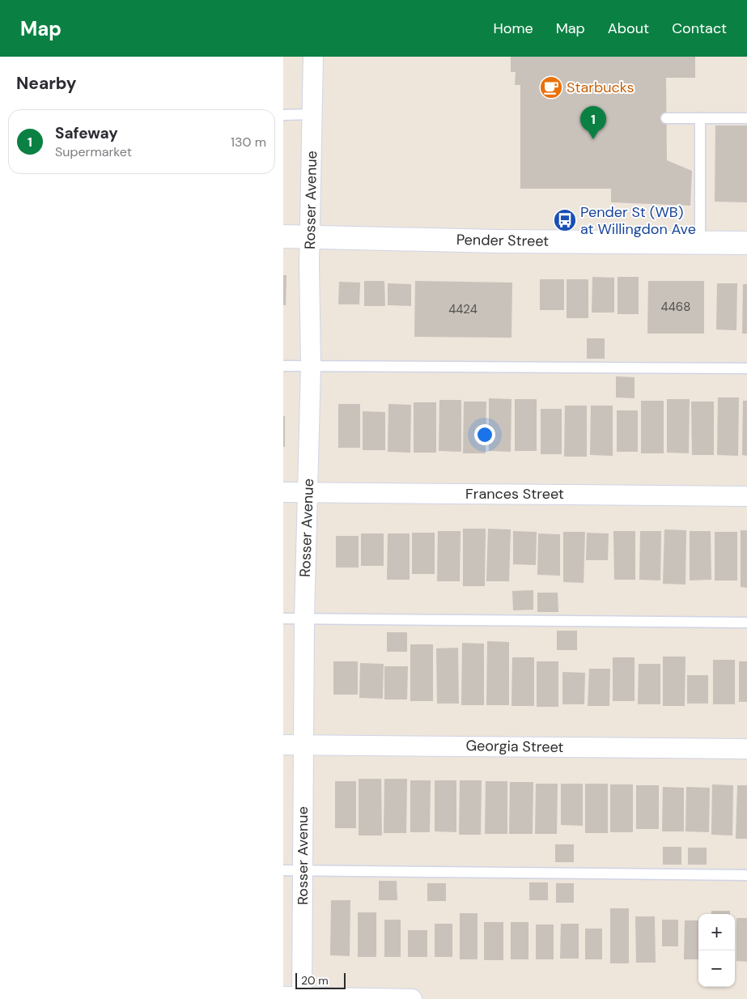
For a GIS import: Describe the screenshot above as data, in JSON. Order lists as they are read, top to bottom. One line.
{"streets":{"street":["Rosser Avenue","Pender Street","Frances Street","Georgia Street"]},"crossings":[["Rosser Avenue","Pender Street"],["Rosser Avenue","Frances Street"],["Rosser Avenue","Georgia Street"]],"places":{"cafe":["Starbucks"],"bus stop":["Pender St (WB) at Willingdon Ave"]},"house_numbers":["4468","4424"],"scale_bar":"20 m","page":{"header":"Map","nav":["Home","Map","About","Contact"],"heading":"Nearby","pins":"1","list":[{"mark":"1","name":"Safeway","note":"Supermarket","value":"130 m"}],"map_buttons":["+","−"],"scale":"20 m"}}
